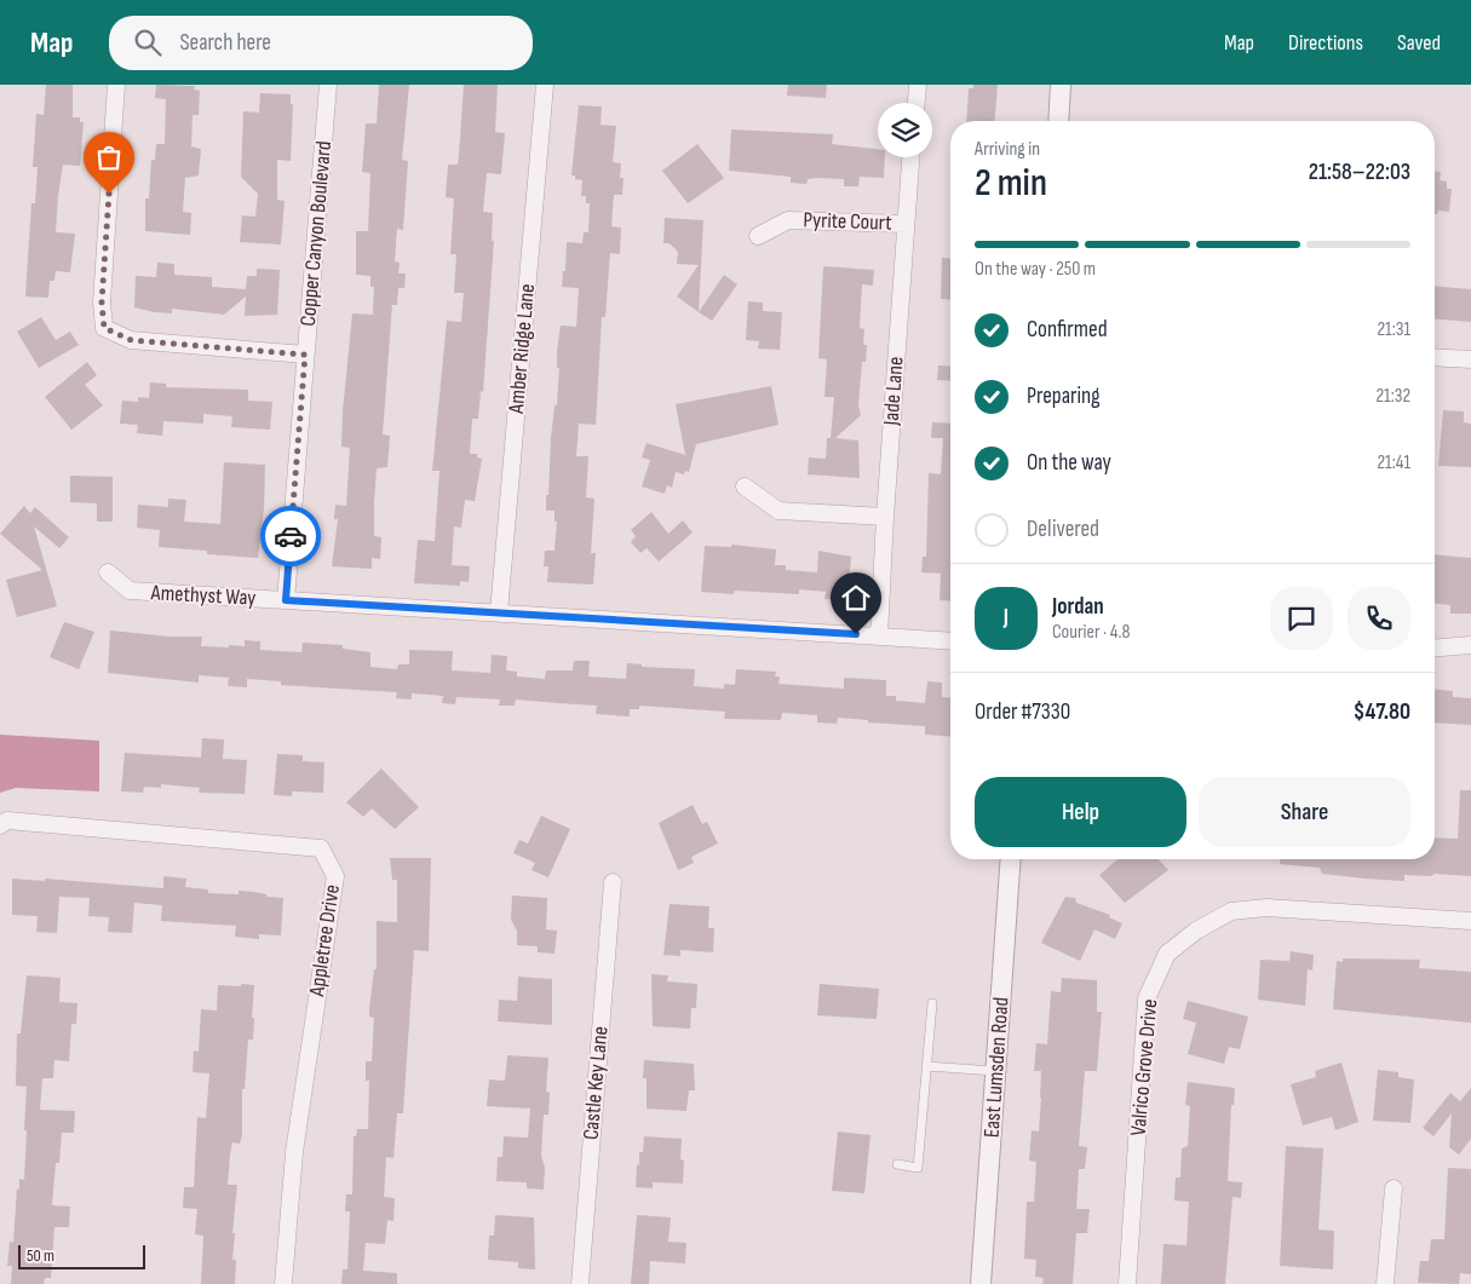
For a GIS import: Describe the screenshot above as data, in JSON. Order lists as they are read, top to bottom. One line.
{"streets":{"street":["Pyrite Court","Copper Canyon Boulevard","Amber Ridge Lane","Jade Lane","Amethyst Way","Appletree Drive","East Lumsden Road","Valrico Grove Drive","Castle Key Lane"]},"crossings":[["Pyrite Court","Jade Lane"],["Copper Canyon Boulevard","Amethyst Way"],["Amber Ridge Lane","Amethyst Way"],["Jade Lane","Amethyst Way"]],"scale_bar":"50 m","page":{"header":"Map","search":"Search here","nav":["Map","Directions","Saved"],"heading":["2 min","Arriving in","21:58–22:03"],"panel":["Jordan","Courier · 4.8","Order #7330","$47.80"],"bar":"On the way · 250 m","list":[["Confirmed","21:31"],["Preparing","21:32"],["On the way","21:41"],"Delivered"],"round":"J","buttons":["Help","Share"],"scale":"50 m"}}
